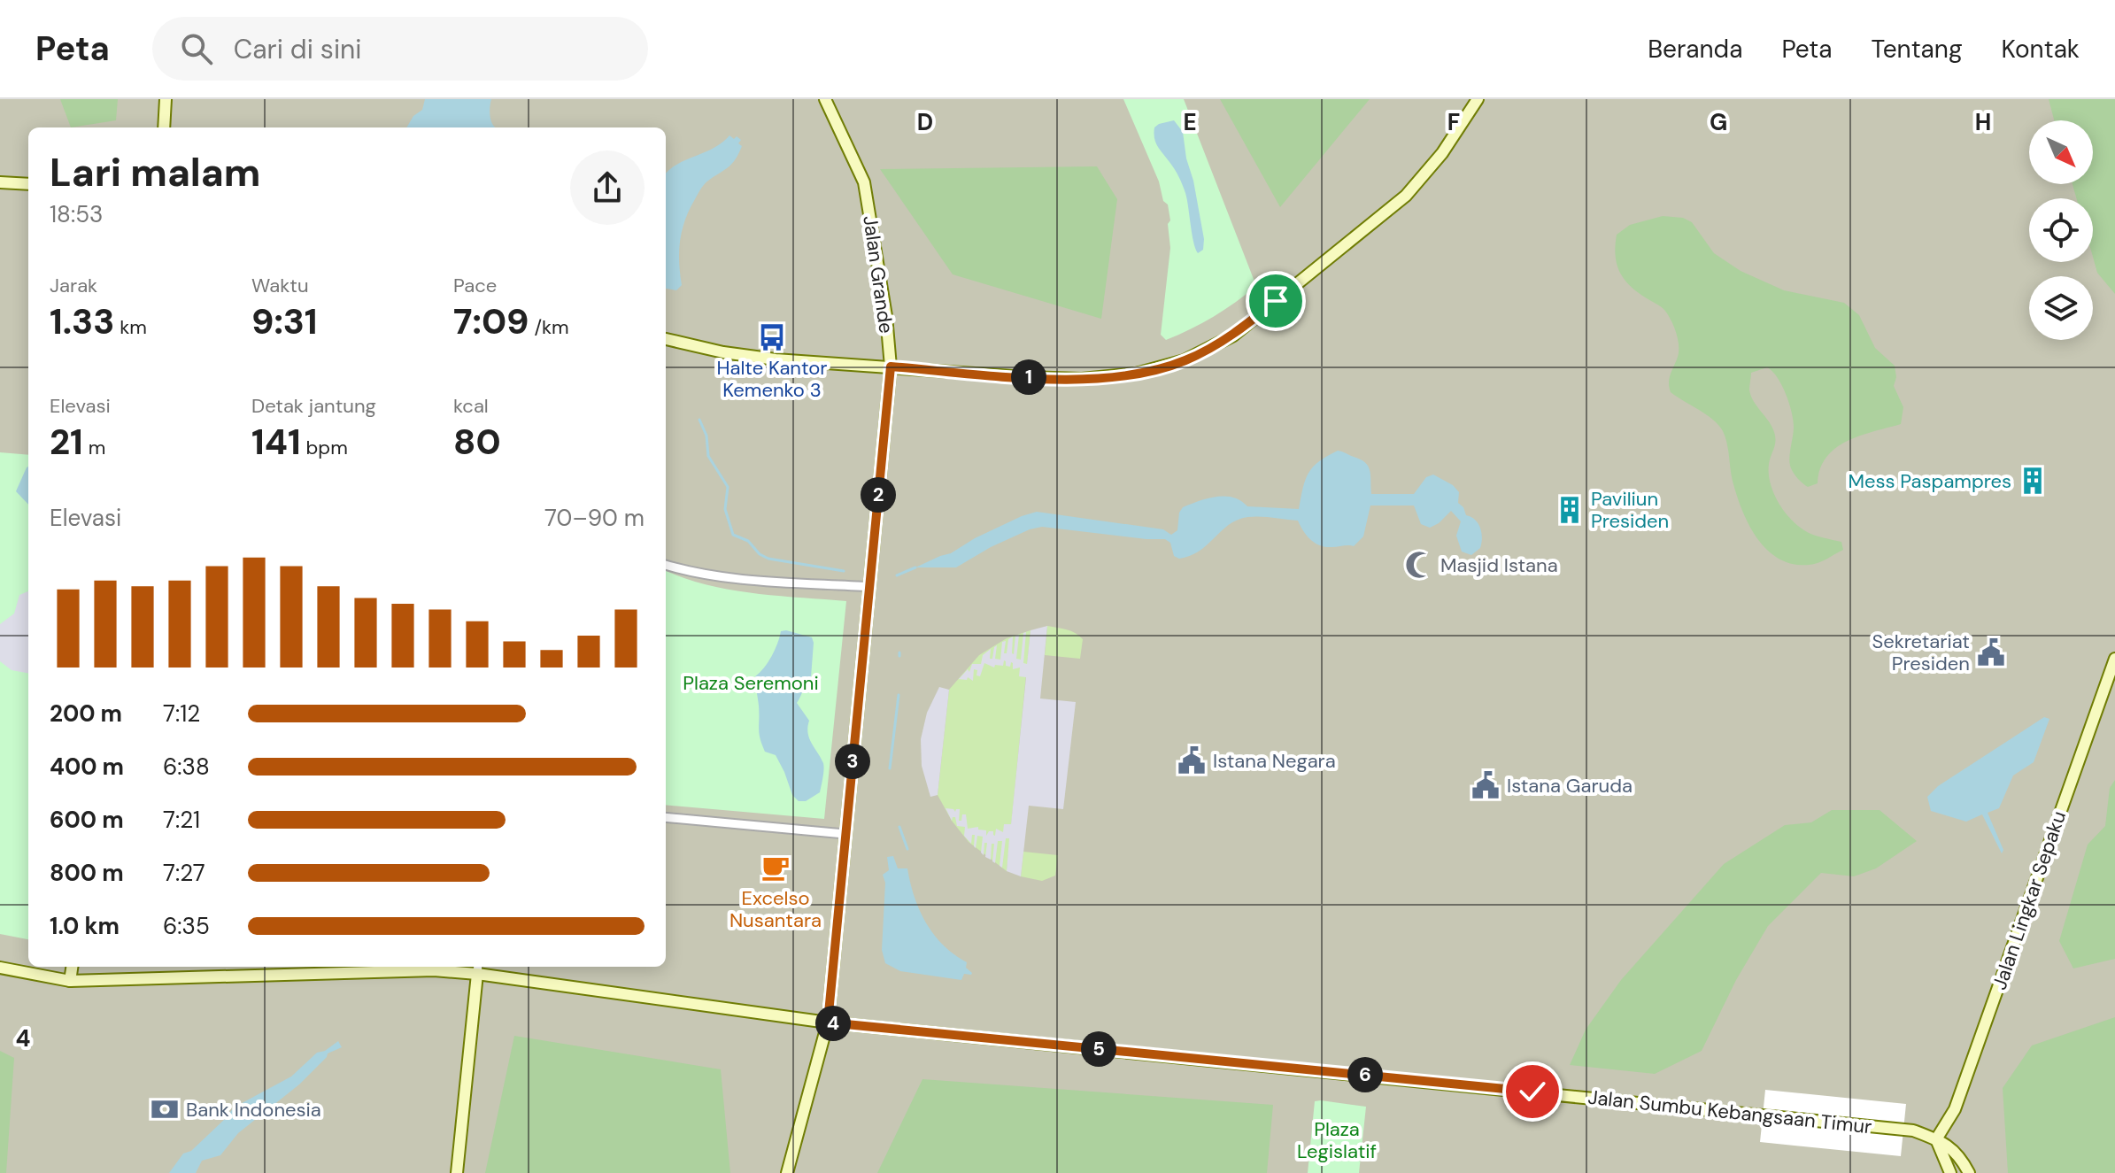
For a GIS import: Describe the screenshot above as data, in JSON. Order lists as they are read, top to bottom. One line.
{"streets":{"street":["Jalan Grande","Jalan Lingkar Sepaku","Jalan Sumbu Kebangsaan Timur"]},"crossings":[["Jalan Grande","Jalan Sumbu Kebangsaan Timur"],["Jalan Lingkar Sepaku","Jalan Sumbu Kebangsaan Timur"]],"parks":["Plaza Seremoni","Plaza Legislatif"],"places":{"bus stop":["Halte Kantor Kemenko 3"],"building":["Mess Paspampres","Paviliun Presiden"],"mosque":["Masjid Istana"],"public building":["Sekretariat Presiden","Istana Negara","Istana Garuda"],"cafe":["Excelso Nusantara"],"bank":["Bank Indonesia"]},"north":"bottom right","page":{"header":"Peta","search":"Cari di sini","nav":["Beranda","Peta","Tentang","Kontak"],"heading":["Lari malam","18:53"],"stats":[["Jarak","1.33 km"],["Waktu","9:31"],["Pace","7:09 /km"],["Elevasi","21 m"],["Detak jantung","141 bpm"],["kcal","80"]],"pins":["1","2","3","4","5","6"],"chart":["Elevasi","70–90 m"],"list":[{"name":"200 m","note":"7:12"},{"name":"400 m","note":"6:38"},{"name":"600 m","note":"7:21"},{"name":"800 m","note":"7:27"},{"name":"1.0 km","note":"6:35"}]},"grid":{"columns":["D","E","F","G","H"],"rows":["4"]}}
